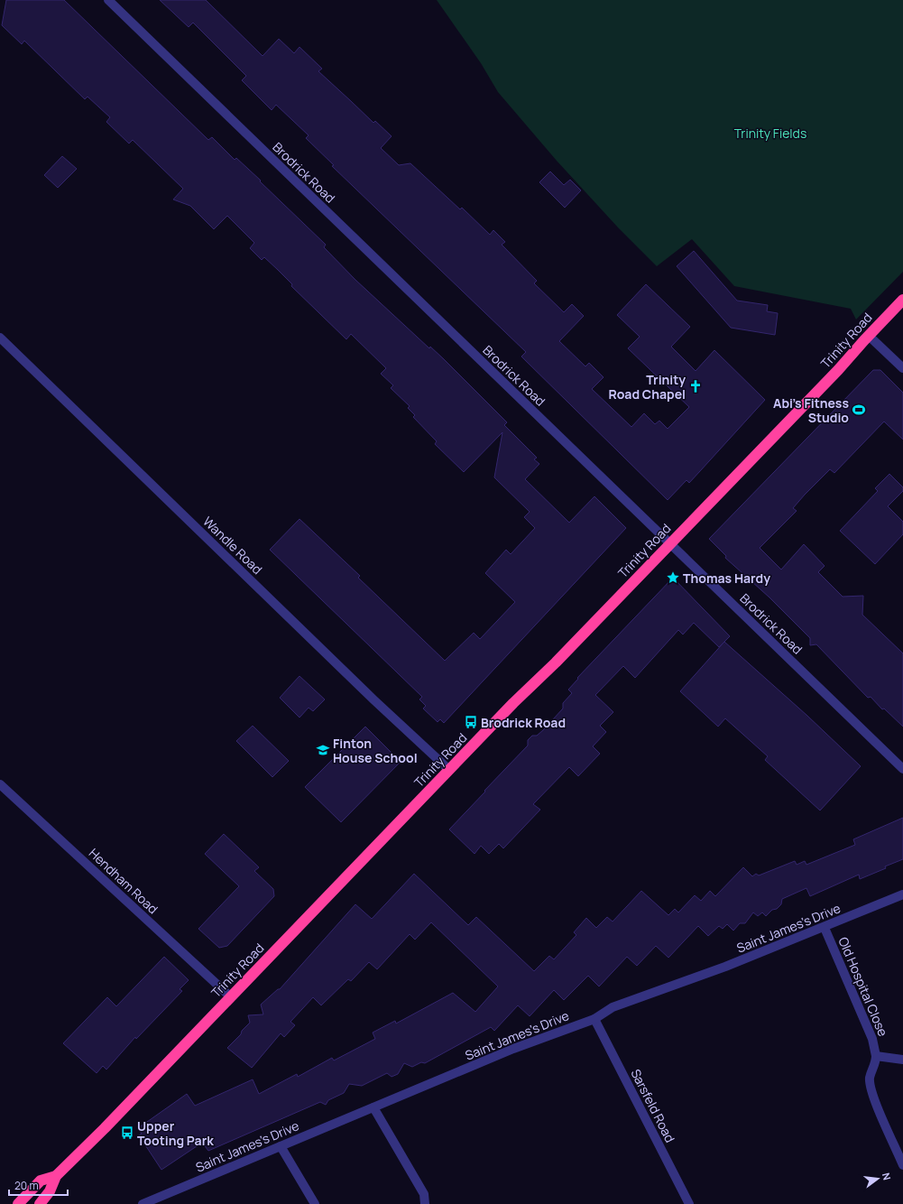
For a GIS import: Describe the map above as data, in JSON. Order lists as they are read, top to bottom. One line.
{"streets":{"highway":["Trinity Road"],"street":["Brodrick Road","Wandle Road","Hendham Road","Saint James's Drive","Old Hospital Close","Sarsfeld Road"]},"crossings":[["Brodrick Road","Trinity Road"],["Trinity Road","Wandle Road"],["Trinity Road","Hendham Road"],["Saint James's Drive","Old Hospital Close"],["Saint James's Drive","Sarsfeld Road"]],"parks":["Trinity Fields"],"places":{"church":["Trinity Road Chapel"],"sports":["Abi's Fitness Studio"],"place":["Thomas Hardy"],"bus stop":["Brodrick Road","Upper Tooting Park"],"school or university":["Finton House School"]},"scale_bar":"20 m","north":"right"}
